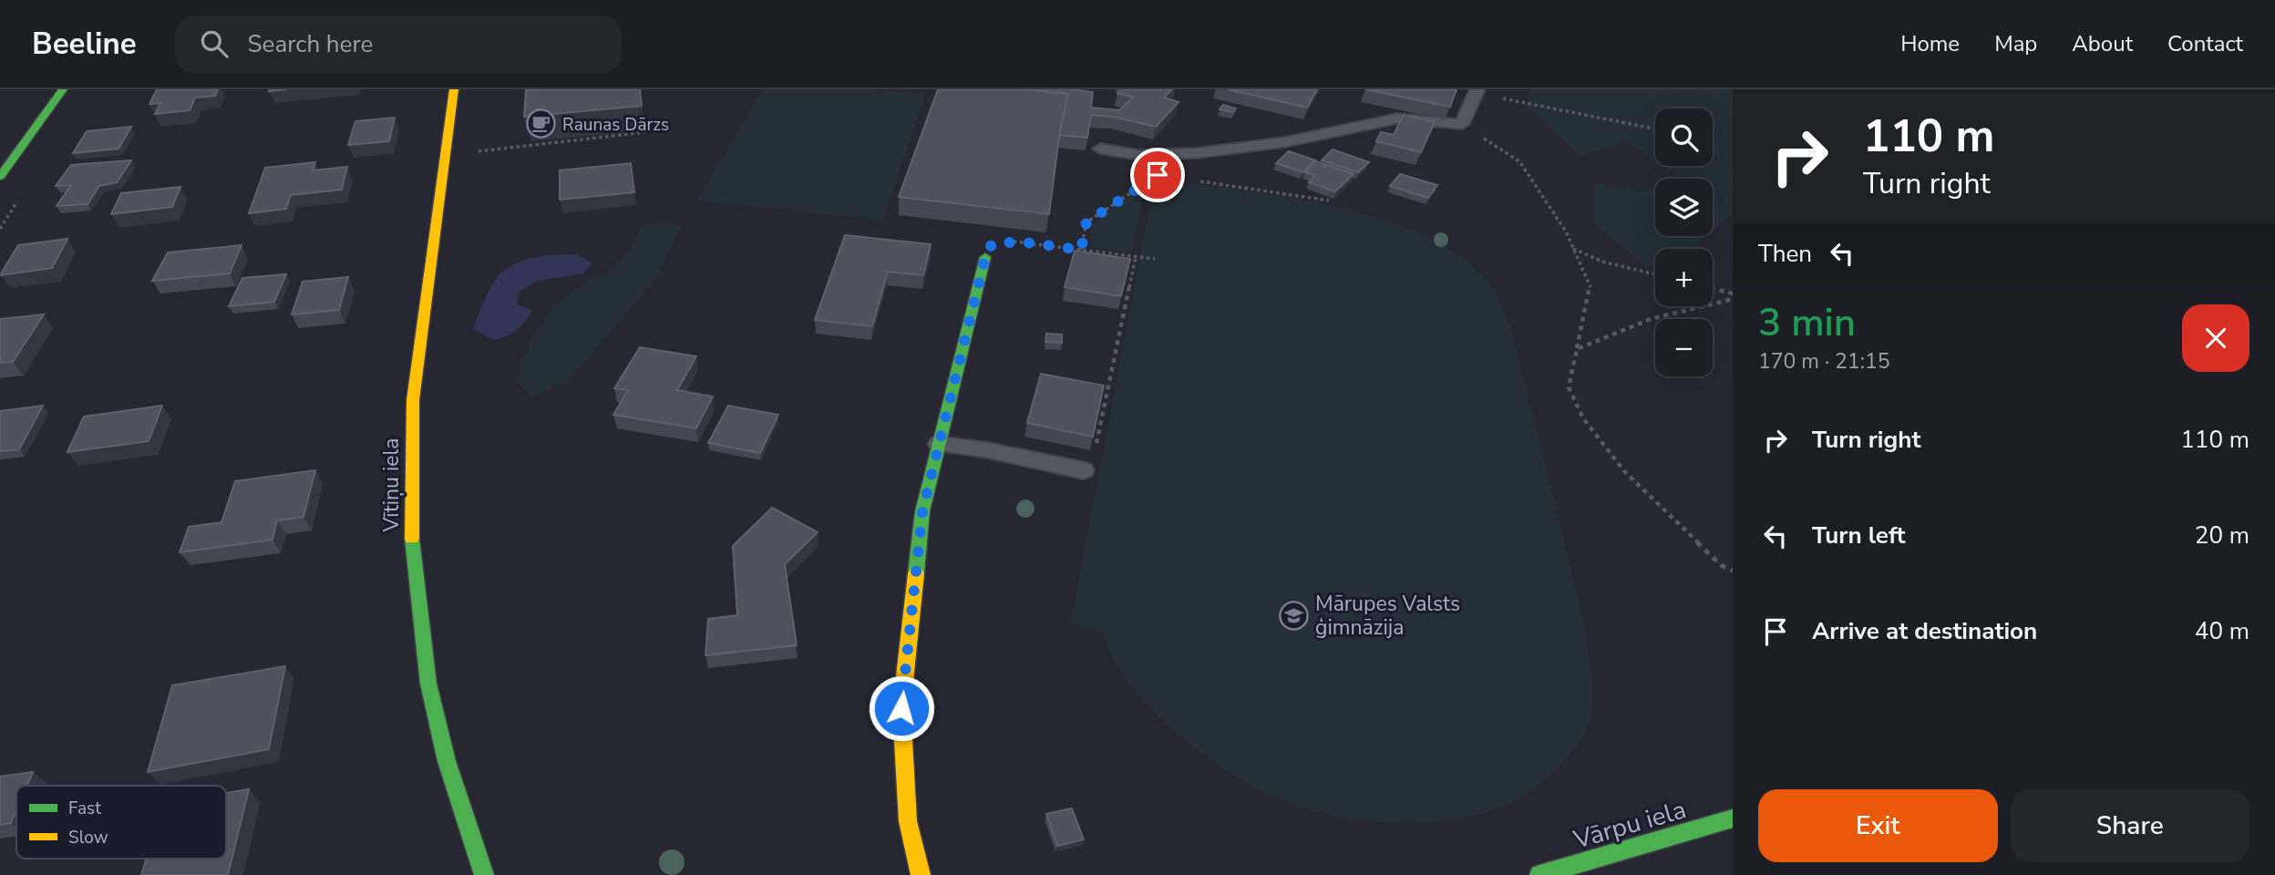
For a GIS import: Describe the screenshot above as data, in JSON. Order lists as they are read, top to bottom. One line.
{"streets":{"street":["Vītiņu iela","Vārpu iela"]},"places":{"cafe":["Raunas Dārzs"],"school or university":["Mārupes Valsts ģimnāzija"]},"legend":["Fast","Slow"],"page":{"header":"Beeline","search":"Search here","nav":["Home","Map","About","Contact"],"turn":["110 m","Turn right"],"map_buttons":["+","−"],"then":"Then","heading":["3 min","170 m · 21:15"],"list":[{"name":"Turn right","value":"110 m"},{"name":"Turn left","value":"20 m"},{"name":"Arrive at destination","value":"40 m"}],"buttons":["Exit","Share"]}}
